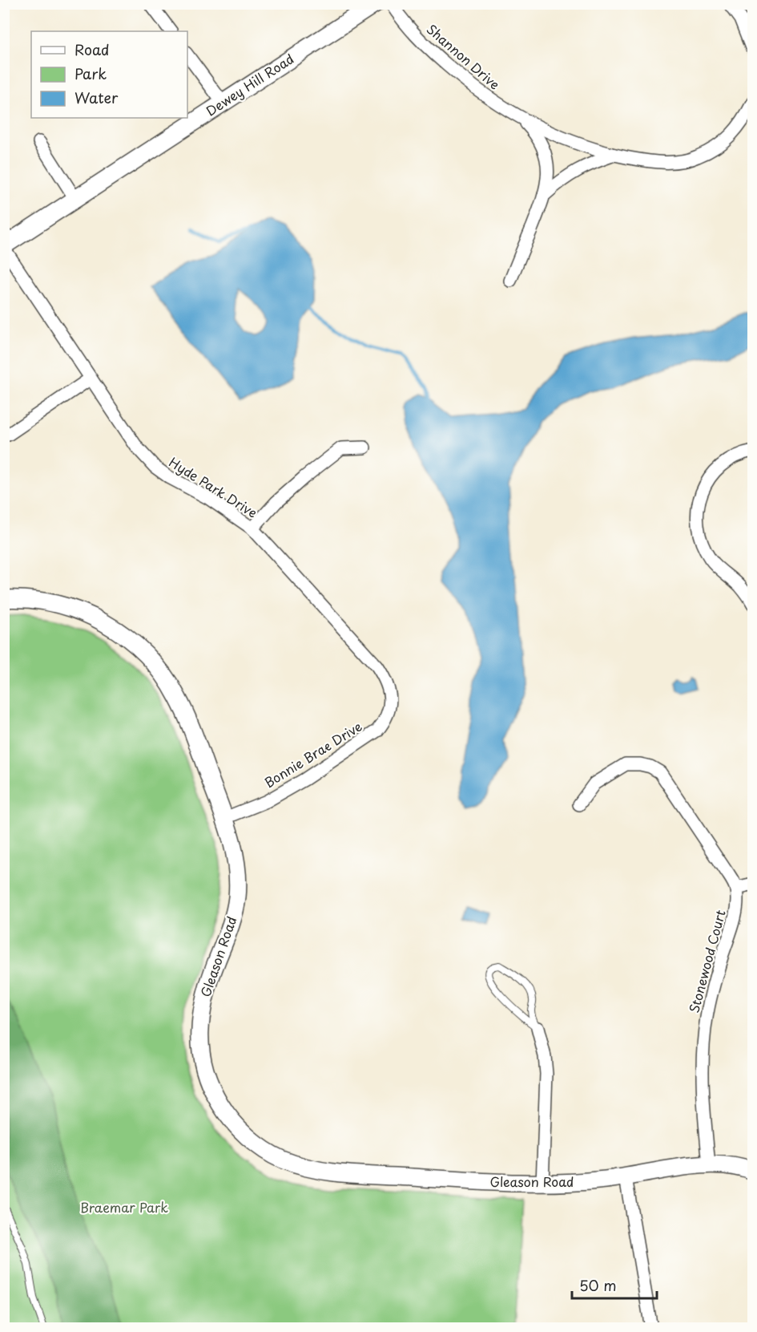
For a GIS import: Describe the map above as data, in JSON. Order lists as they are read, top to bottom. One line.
{"streets":{"street":["Shannon Drive","Dewey Hill Road","Hyde Park Drive","Bonnie Brae Drive","Gleason Road","Stonewood Court"]},"crossings":[["Dewey Hill Road","Hyde Park Drive"],["Hyde Park Drive","Bonnie Brae Drive"],["Bonnie Brae Drive","Gleason Road"],["Gleason Road","Stonewood Court"]],"parks":["Braemar Park"],"legend":["Road","Park","Water"],"scale_bar":"50 m"}
